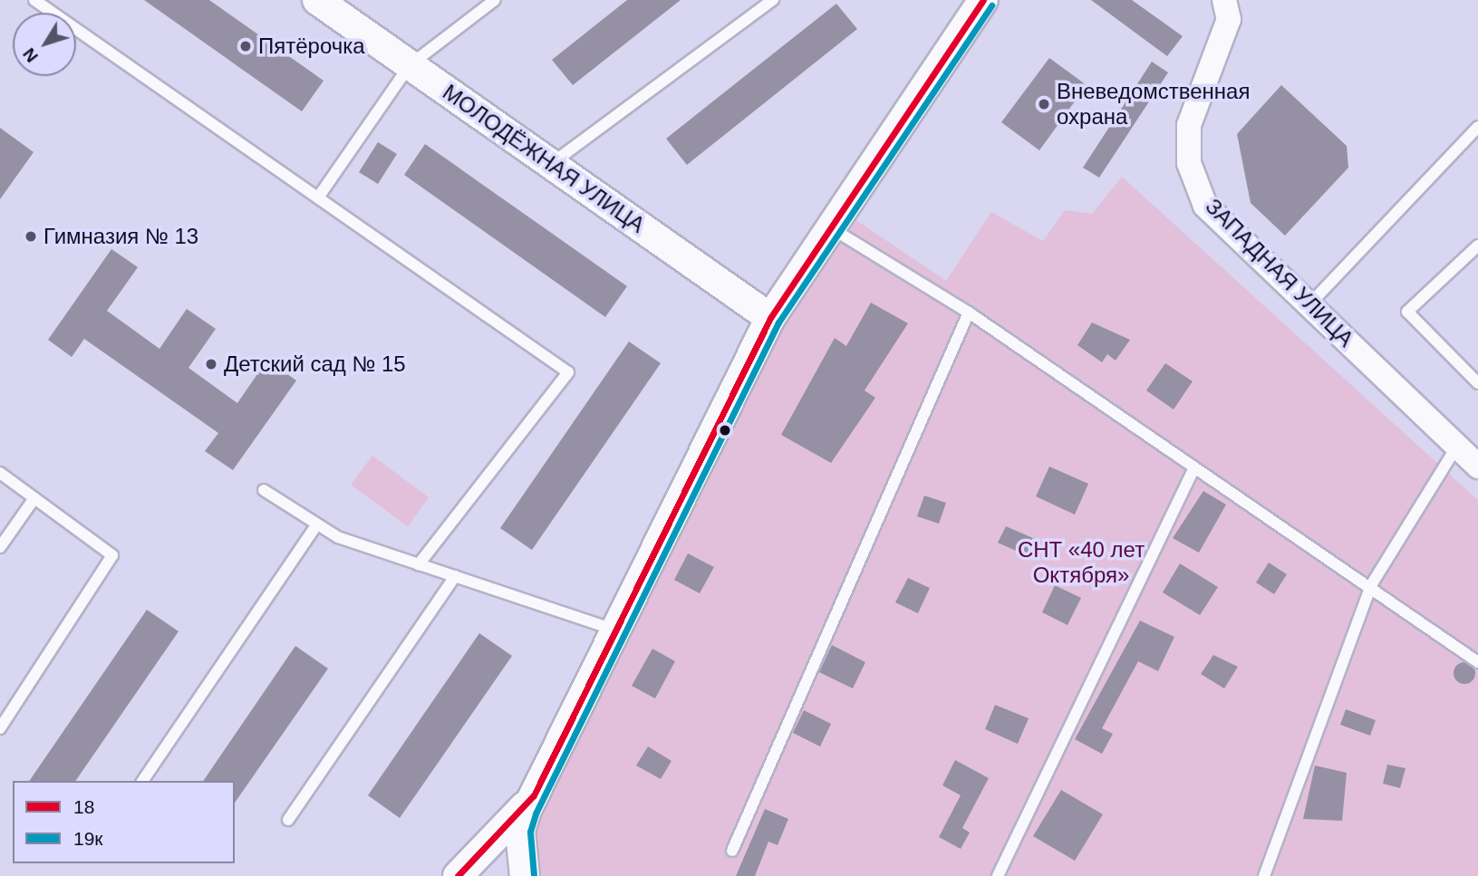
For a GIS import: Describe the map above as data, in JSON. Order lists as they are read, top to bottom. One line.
{"streets":{"street":["МОЛОДЁЖНАЯ УЛИЦА","ЗАПАДНАЯ УЛИЦА"]},"parks":["СНТ «40 лет Октября»"],"places":["Пятёрочка","Вневедомственная охрана","Гимназия № 13","Детский сад № 15"],"lines":["transit line 18","transit line 19к"],"legend":["18","19к"],"north":"bottom left"}
